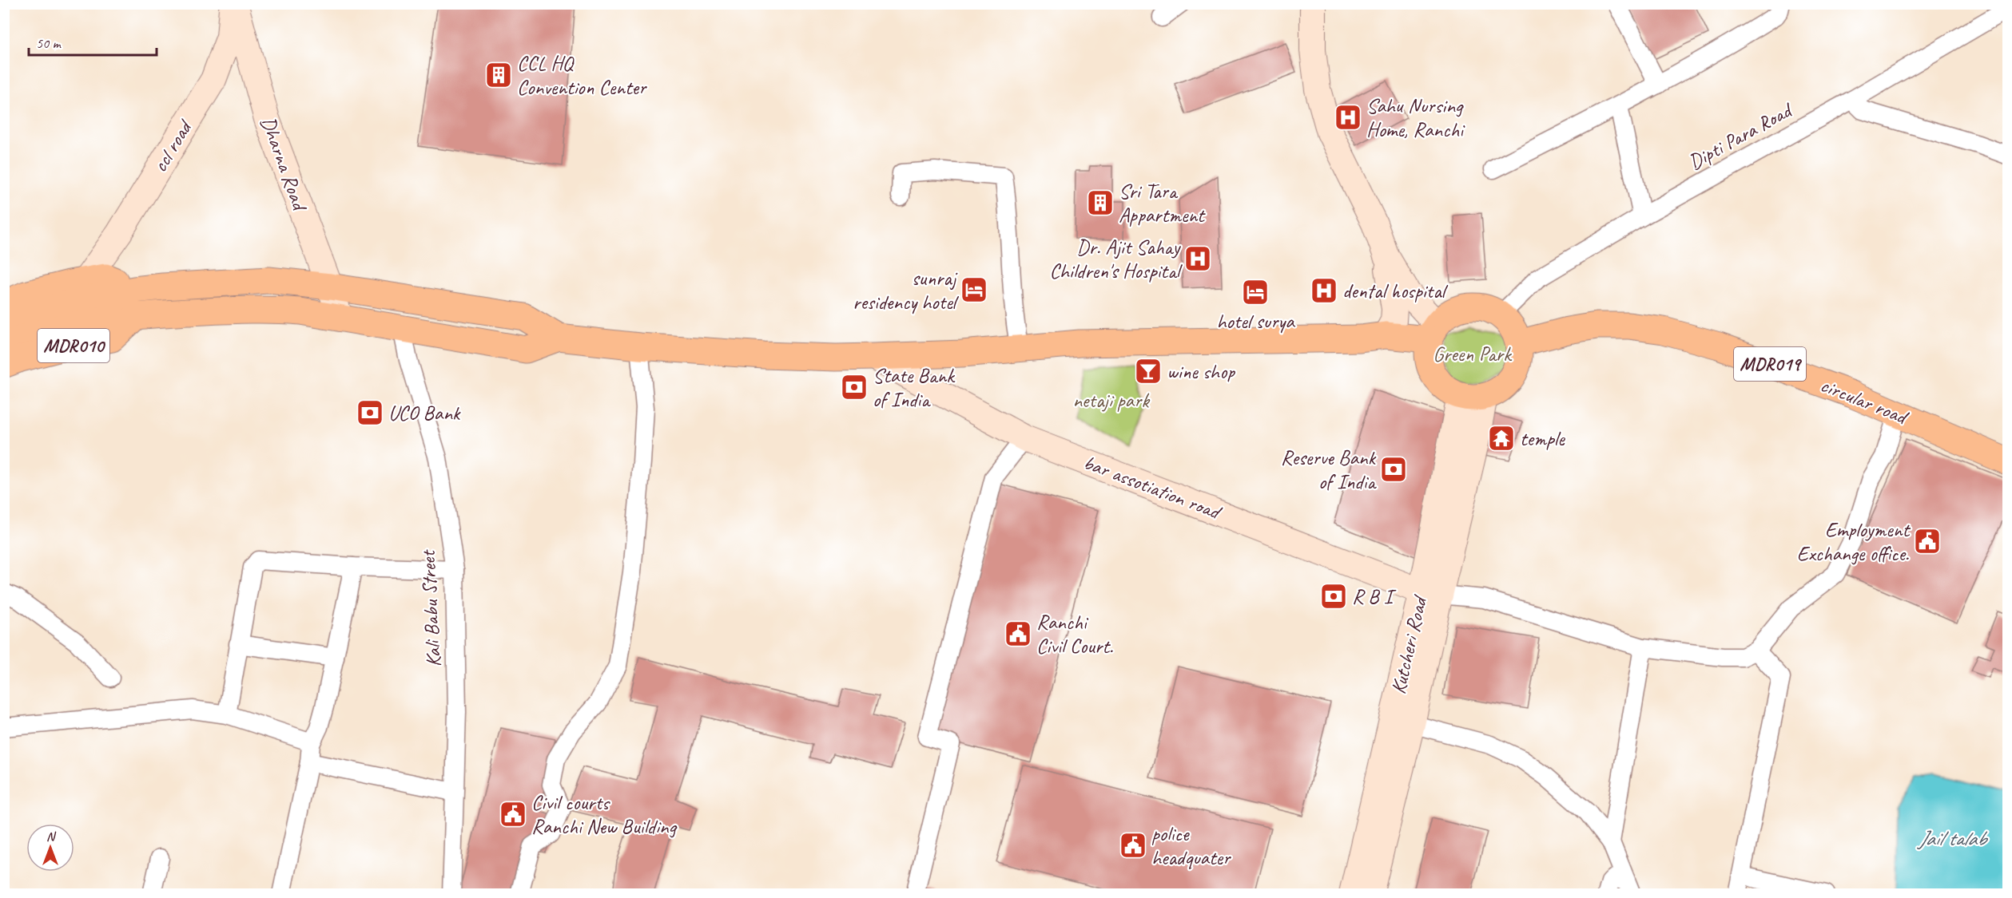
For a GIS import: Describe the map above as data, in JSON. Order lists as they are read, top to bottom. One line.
{"streets":{"main road":["ccl road","Dharna Road","MDR010","MDR019","circular road","bar assotiation road","Kutcheri Road"],"street":["Dipti Para Road","Kali Babu Street"]},"crossings":[["Dipti Para Road","circular road"],["ccl road","Dharna Road"],["bar assotiation road","Kutcheri Road"]],"water":["Jail talab"],"parks":["Green Park","netaji park"],"places":{"building":["CCL HQ Convention Center","Sri Tara Appartment"],"hospital":["Sahu Nursing Home, Ranchi","Dr. Ajit Sahay Children's Hospital","dental hospital"],"hotel":["sunraj residency hotel","hotel surya"],"bar":["wine shop"],"bank":["State Bank of India","UCO Bank","Reserve Bank of India","R B I"],"temple":["temple"],"public building":["Employment Exchange office.","Ranchi Civil Court.","Civil courts Ranchi New Building","police headquater"]},"scale_bar":"50 m","north":"top"}
